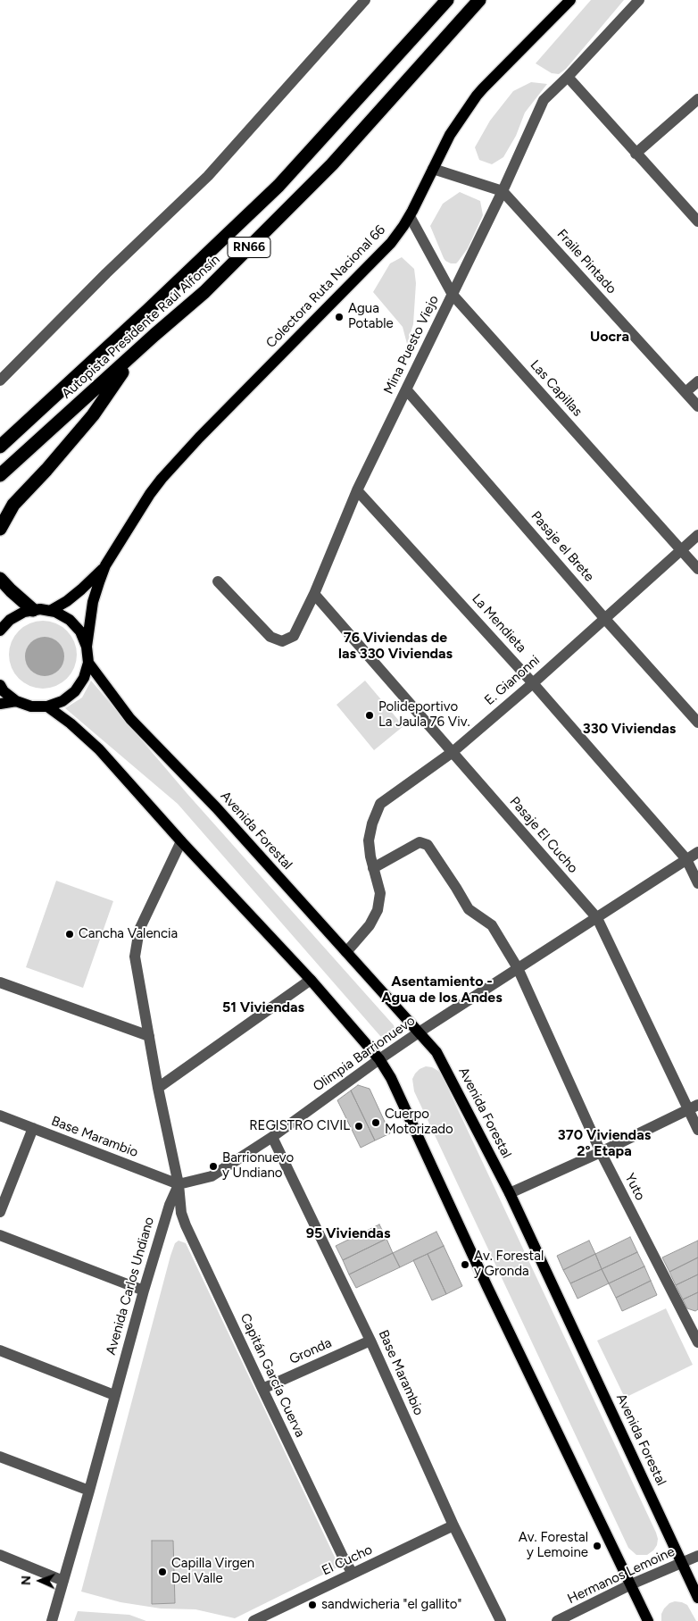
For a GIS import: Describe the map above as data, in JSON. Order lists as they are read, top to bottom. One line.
{"streets":{"highway":["RN66","Autopista Presidente Raúl Alfonsín"],"main road":["Colectora Ruta Nacional 66","Avenida Forestal"],"street":["Fraile Pintado","Mina Puesto Viejo","Las Capillas","Pasaje el Brete","La Mendieta","E. Gianonni","Pasaje El Cucho","Olimpia Barrionuevo","Base Marambio","Yuto","Avenida Carlos Undiano","Gronda","Capitán García Cuerva","El Cucho","Hermanos Lemoine"]},"crossings":[["Fraile Pintado","Colectora Ruta Nacional 66"],["Fraile Pintado","Mina Puesto Viejo"],["Colectora Ruta Nacional 66","Las Capillas"],["Mina Puesto Viejo","Las Capillas"],["Mina Puesto Viejo","Pasaje el Brete"],["Mina Puesto Viejo","La Mendieta"],["Mina Puesto Viejo","Pasaje El Cucho"],["Las Capillas","E. Gianonni"],["Pasaje el Brete","E. Gianonni"],["La Mendieta","E. Gianonni"],["La Mendieta","Olimpia Barrionuevo"],["E. Gianonni","Avenida Forestal"],["E. Gianonni","Pasaje El Cucho"],["E. Gianonni","Yuto"],["Avenida Forestal","Olimpia Barrionuevo"],["Avenida Forestal","Hermanos Lemoine"],["Pasaje El Cucho","Olimpia Barrionuevo"],["Olimpia Barrionuevo","Base Marambio"],["Olimpia Barrionuevo","Yuto"],["Olimpia Barrionuevo","Avenida Carlos Undiano"],["Olimpia Barrionuevo","Capitán García Cuerva"],["Base Marambio","Avenida Carlos Undiano"],["Base Marambio","Gronda"],["Base Marambio","Capitán García Cuerva"],["Base Marambio","El Cucho"],["Avenida Carlos Undiano","Capitán García Cuerva"],["Gronda","Capitán García Cuerva"],["Capitán García Cuerva","El Cucho"]],"districts":["Uocra","76 Viviendas de las 330 Viviendas","330 Viviendas","Asentamiento - Agua de los Andes","51 Viviendas","370 Viviendas 2° Etapa","95 Viviendas"],"places":["Agua Potable","Polideportivo La Jaula 76 Viv.","Cancha Valencia","Cuerpo Motorizado","REGISTRO CIVIL","Barrionuevo y Undiano","Av. Forestal y Gronda","Av. Forestal y Lemoine","Capilla Virgen Del Valle","sandwicheria \"el gallito\""],"north":"left"}
